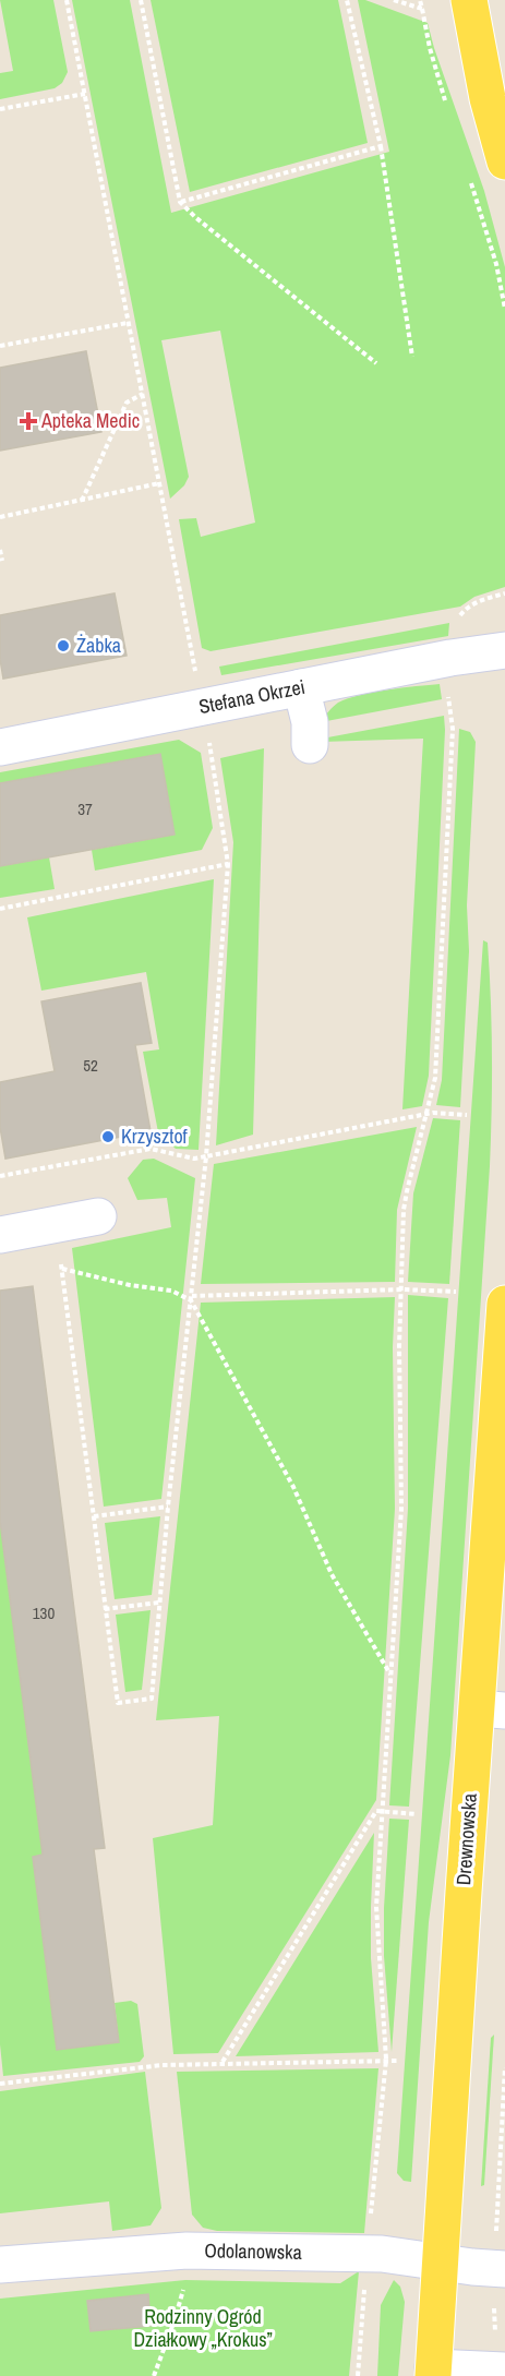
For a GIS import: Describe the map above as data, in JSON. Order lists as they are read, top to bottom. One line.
{"streets":{"main road":["Drewnowska"],"street":["Stefana Okrzei","Odolanowska"]},"crossings":[["Drewnowska","Odolanowska"]],"parks":["Rodzinny Ogród Działkowy „Krokus”"],"places":{"health":["Apteka Medic"],"other":["Żabka","Krzysztof"]},"house_numbers":["37","52","130"]}
